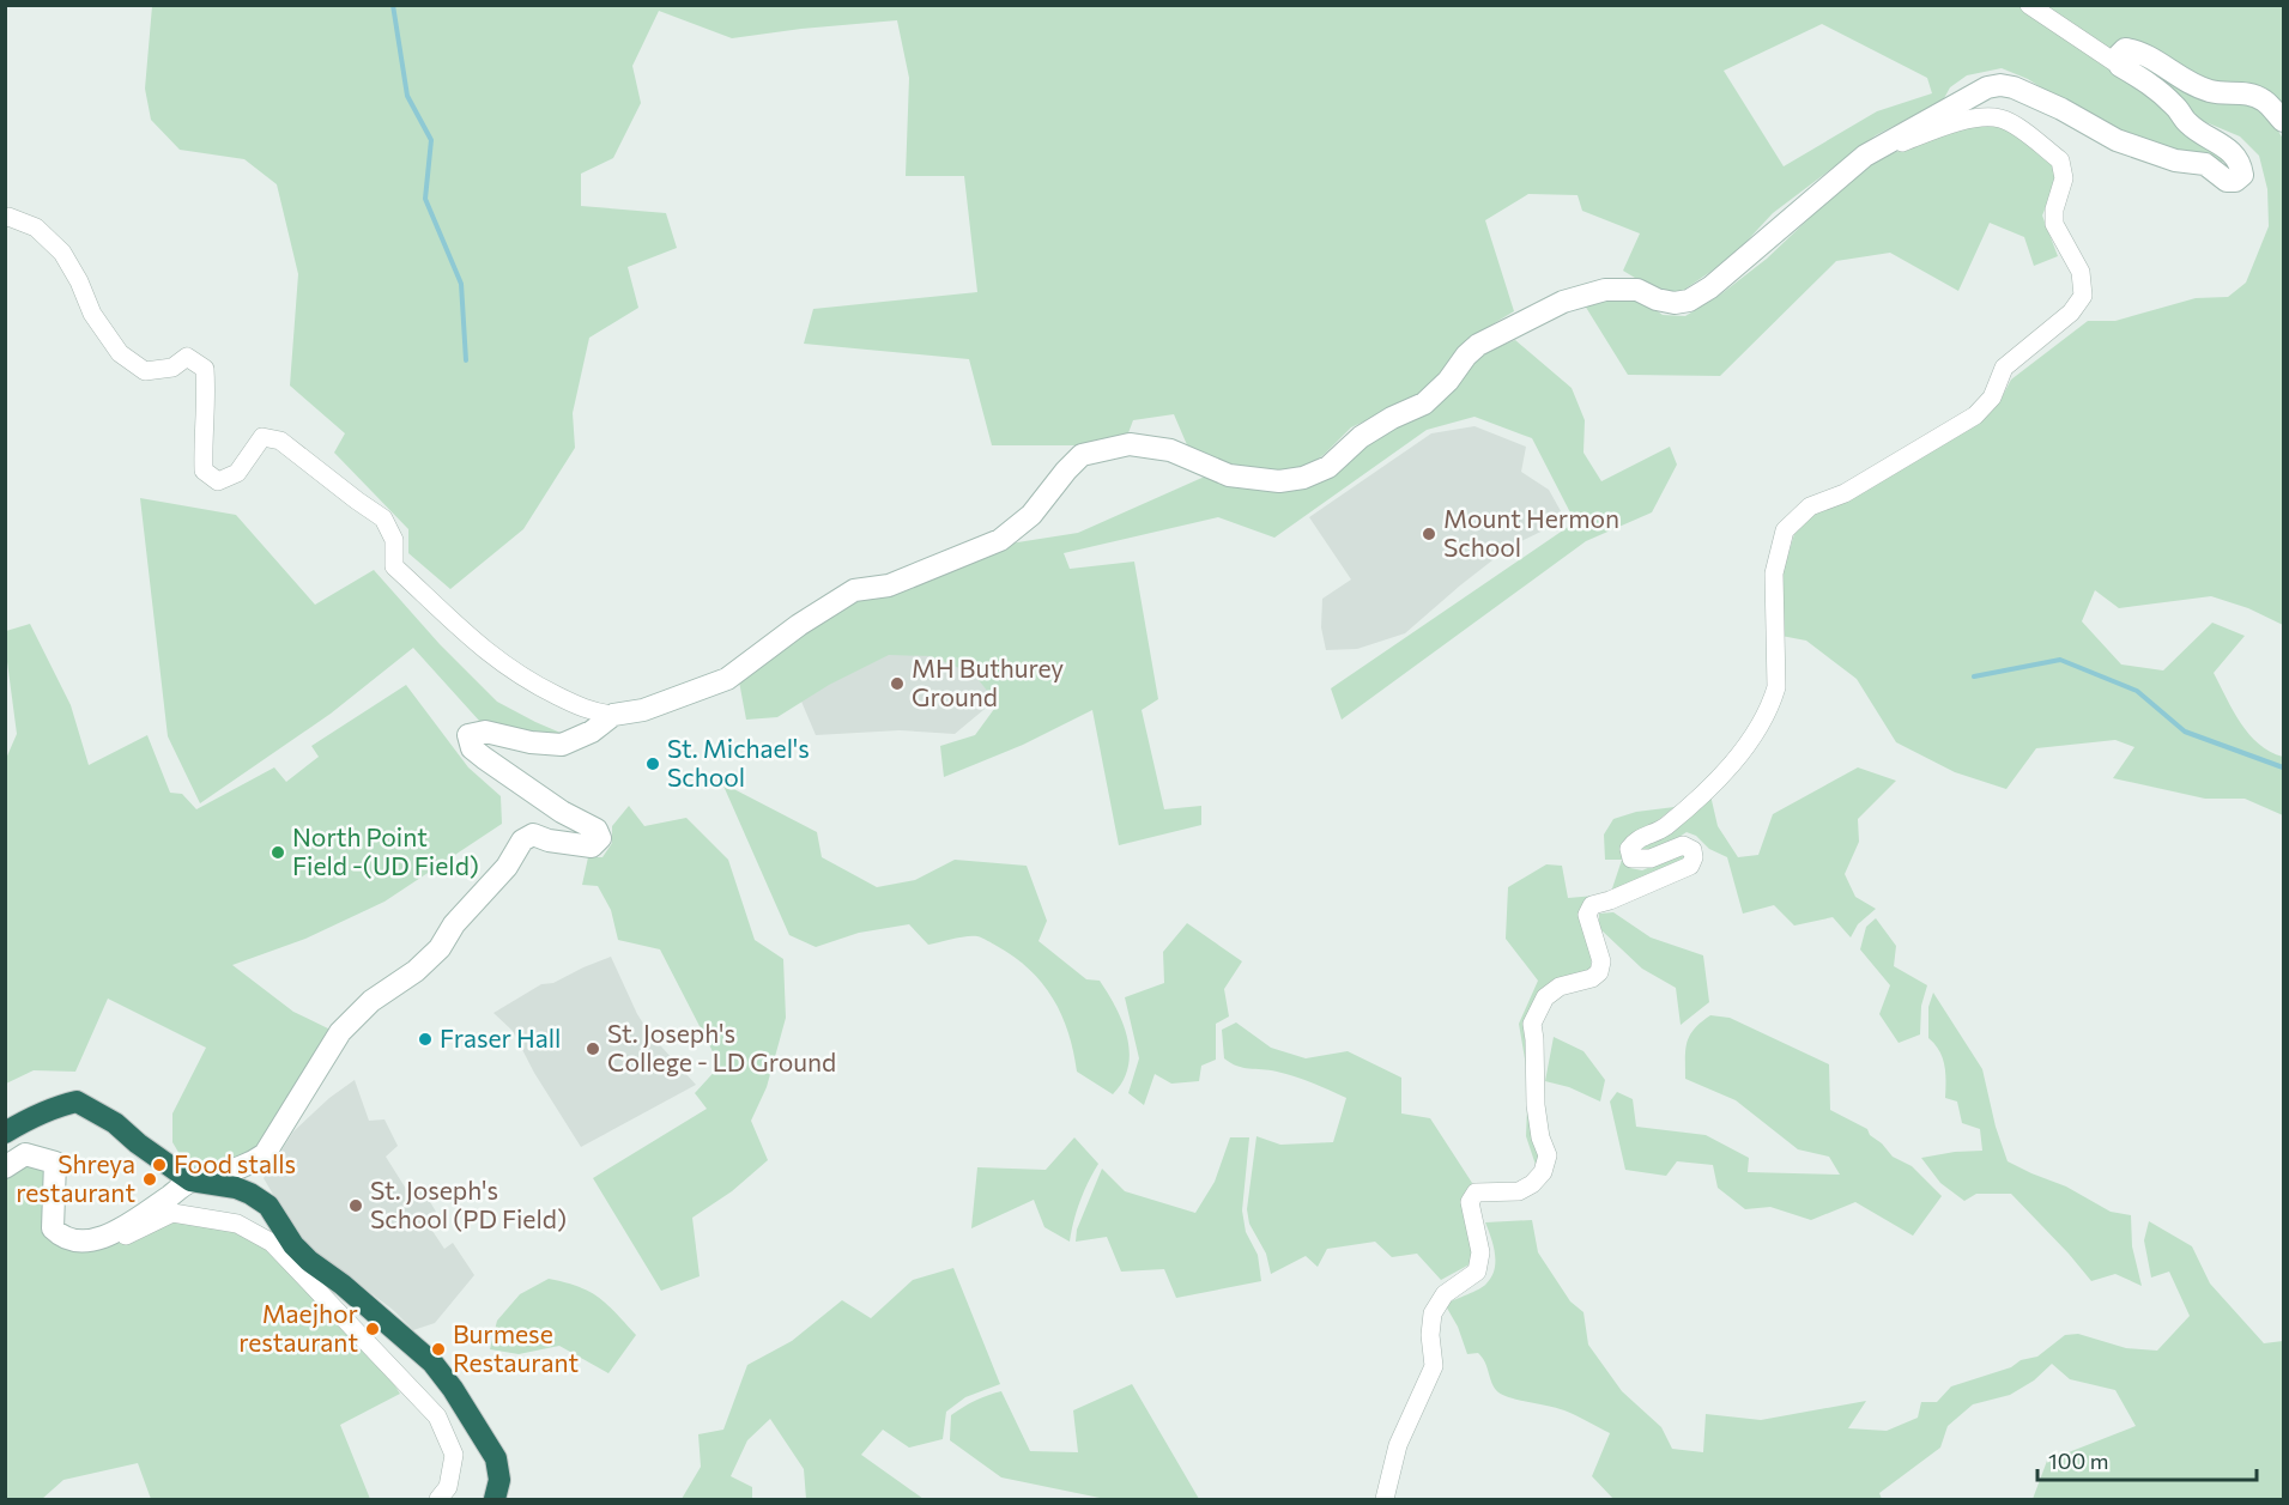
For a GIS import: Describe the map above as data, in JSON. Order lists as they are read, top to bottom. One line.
{"places":["Mount Hermon School","MH Buthurey Ground","St. Michael's School","North Point Field -(UD Field)","Fraser Hall","St. Joseph's College - LD Ground","Food stalls","Shreya restaurant","St. Joseph's School (PD Field)","Maejhor restaurant","Burmese Restaurant"],"scale_bar":"100 m"}
